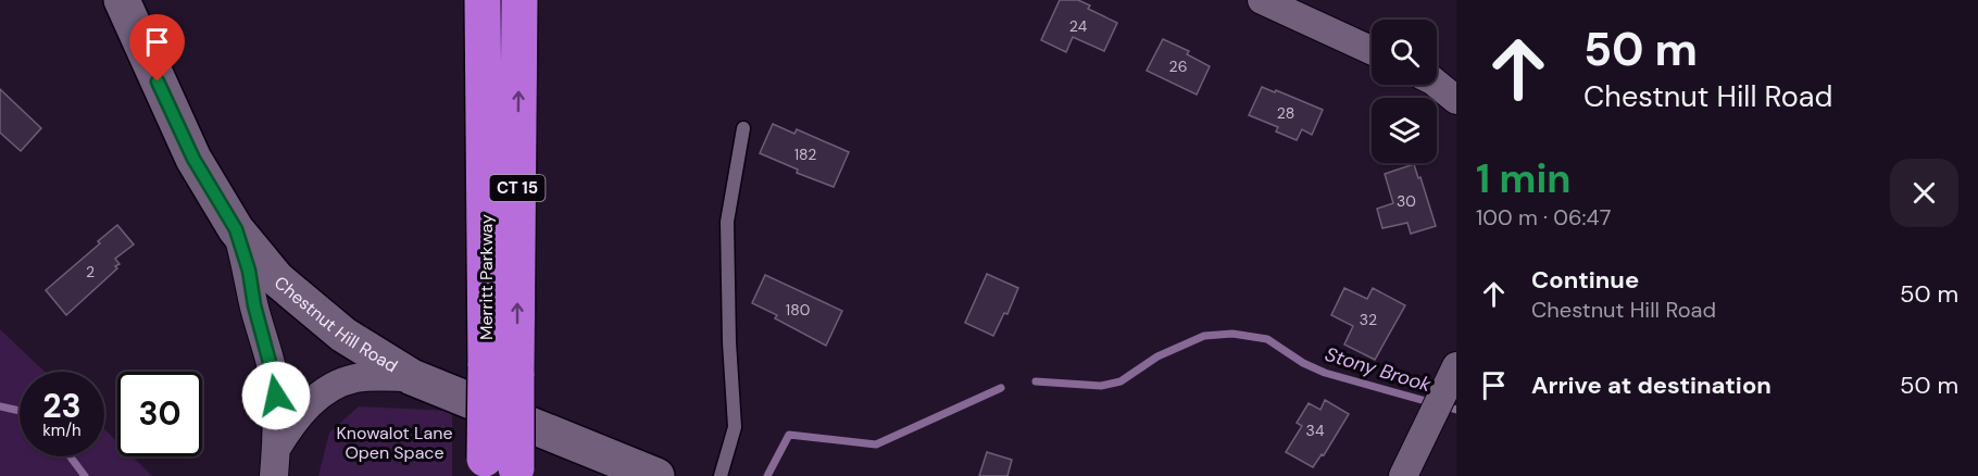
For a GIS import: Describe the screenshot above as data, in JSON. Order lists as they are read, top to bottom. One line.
{"streets":{"highway":["CT 15","Merritt Parkway"],"main road":["Chestnut Hill Road"]},"water":["Stony Brook"],"parks":["Knowalot Lane Open Space"],"house_numbers":["24","26","28","182","30","2","180","32","34"],"page":{"turn":["50 m","Chestnut Hill Road"],"heading":["1 min","100 m · 06:47"],"list":[{"name":"Continue","note":"Chestnut Hill Road","value":"50 m"},{"name":"Arrive at destination","value":"50 m"}],"speed":"23 km/h","limit":"30"}}
